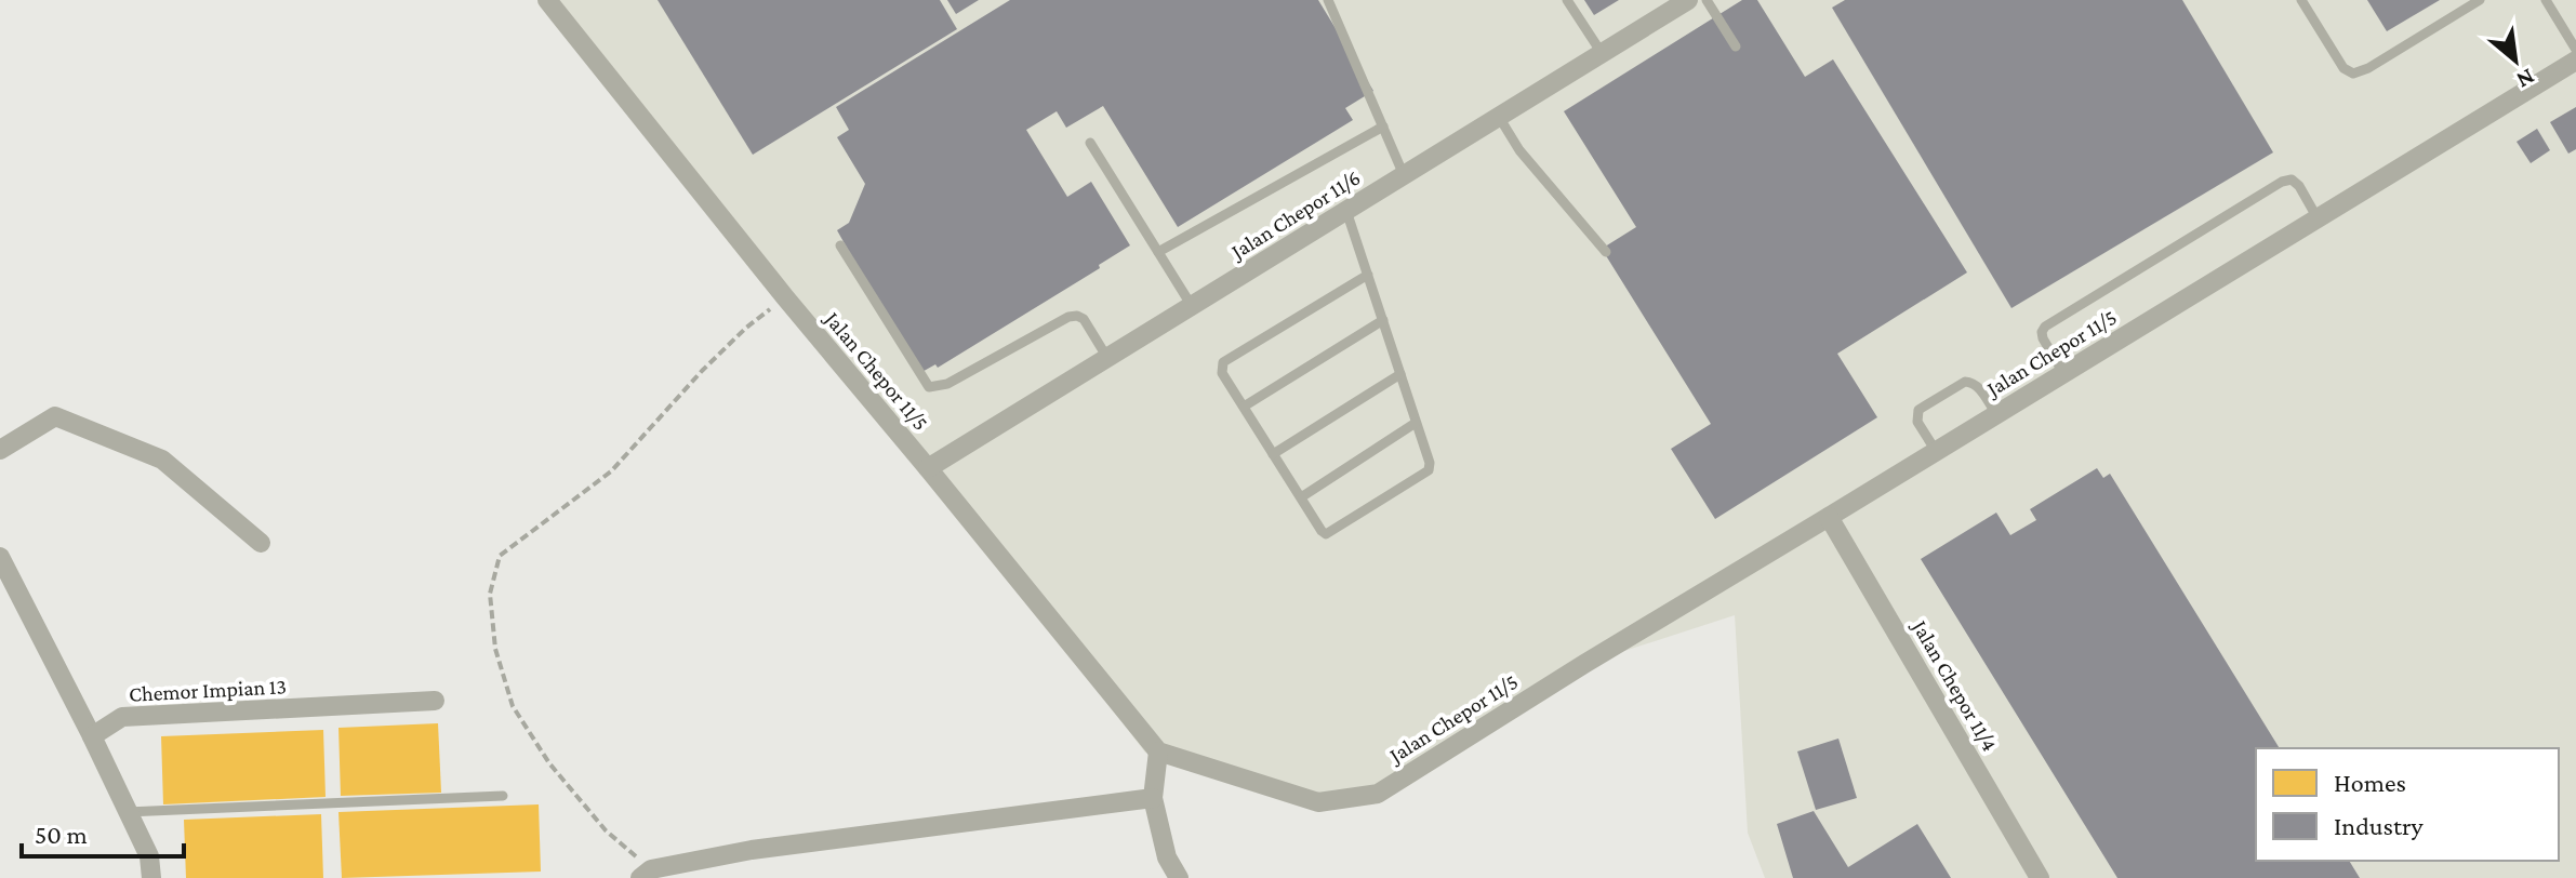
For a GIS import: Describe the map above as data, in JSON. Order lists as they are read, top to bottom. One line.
{"streets":{"street":["Jalan Chepor 11/6","Jalan Chepor 11/5","Jalan Chepor 11/4","Chemor Impian 13"]},"crossings":[["Jalan Chepor 11/6","Jalan Chepor 11/5"],["Jalan Chepor 11/5","Jalan Chepor 11/4"]],"legend":["Homes","Industry"],"scale_bar":"50 m","north":"bottom right"}
